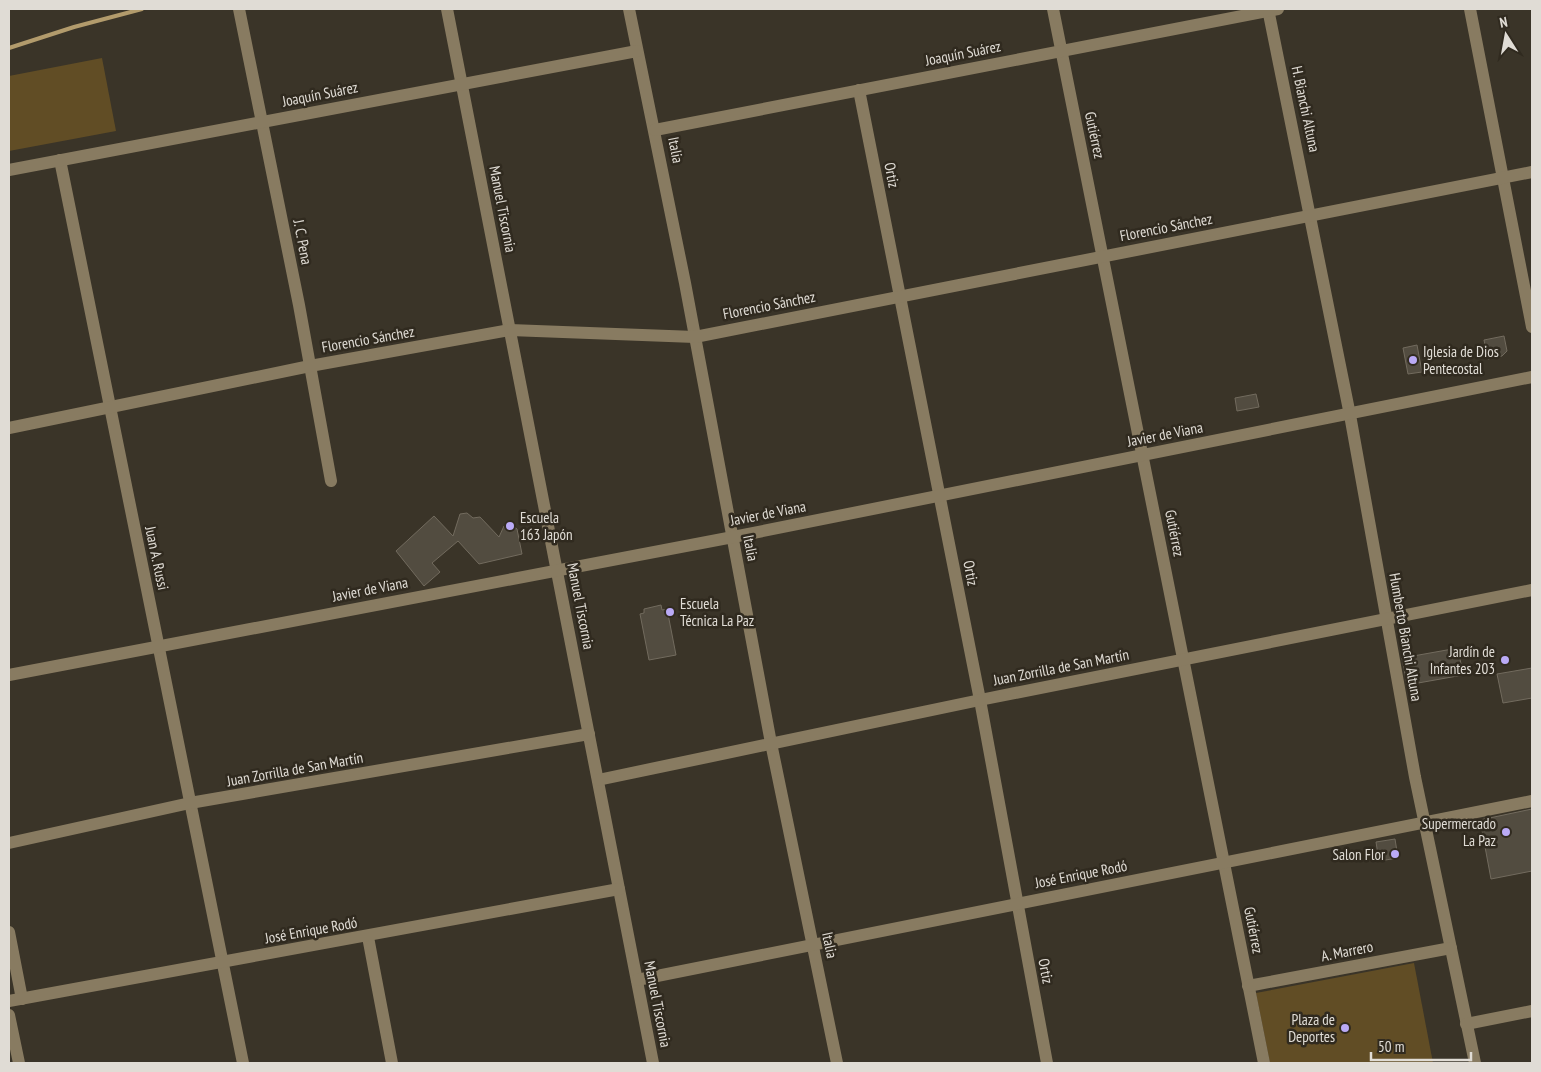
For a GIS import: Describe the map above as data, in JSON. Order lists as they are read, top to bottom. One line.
{"streets":{"street":["Joaquín Suárez","H. Bianchi Altuna","Gutiérrez","Italia","Ortiz","Manuel Tiscornia","Florencio Sánchez","J. C. Pena","Javier de Viana","Juan A. Russi","Humberto Bianchi Altuna","Juan Zorrilla de San Martín","José Enrique Rodó","A. Marrero"]},"crossings":[["Joaquín Suárez","H. Bianchi Altuna"],["Joaquín Suárez","Gutiérrez"],["Joaquín Suárez","Italia"],["Joaquín Suárez","Ortiz"],["Joaquín Suárez","Manuel Tiscornia"],["Joaquín Suárez","J. C. Pena"],["Joaquín Suárez","Juan A. Russi"],["H. Bianchi Altuna","Florencio Sánchez"],["H. Bianchi Altuna","Humberto Bianchi Altuna"],["Gutiérrez","Florencio Sánchez"],["Gutiérrez","Javier de Viana"],["Gutiérrez","Juan Zorrilla de San Martín"],["Gutiérrez","José Enrique Rodó"],["Gutiérrez","A. Marrero"],["Italia","Florencio Sánchez"],["Italia","Javier de Viana"],["Italia","Juan Zorrilla de San Martín"],["Italia","José Enrique Rodó"],["Ortiz","Florencio Sánchez"],["Ortiz","Javier de Viana"],["Ortiz","Juan Zorrilla de San Martín"],["Ortiz","José Enrique Rodó"],["Manuel Tiscornia","Florencio Sánchez"],["Manuel Tiscornia","Javier de Viana"],["Manuel Tiscornia","Juan Zorrilla de San Martín"],["Manuel Tiscornia","José Enrique Rodó"],["Florencio Sánchez","J. C. Pena"],["Florencio Sánchez","Juan A. Russi"],["Florencio Sánchez","Humberto Bianchi Altuna"],["Javier de Viana","Juan A. Russi"],["Javier de Viana","Humberto Bianchi Altuna"],["Juan A. Russi","Juan Zorrilla de San Martín"],["Juan A. Russi","José Enrique Rodó"],["Humberto Bianchi Altuna","Juan Zorrilla de San Martín"],["Humberto Bianchi Altuna","José Enrique Rodó"],["Humberto Bianchi Altuna","A. Marrero"]],"places":["Iglesia de Dios Pentecostal","Escuela 163 Japón","Escuela Técnica La Paz","Jardín de Infantes 203","Supermercado La Paz","Salon Flor","Plaza de Deportes"],"scale_bar":"50 m","north":"top"}
